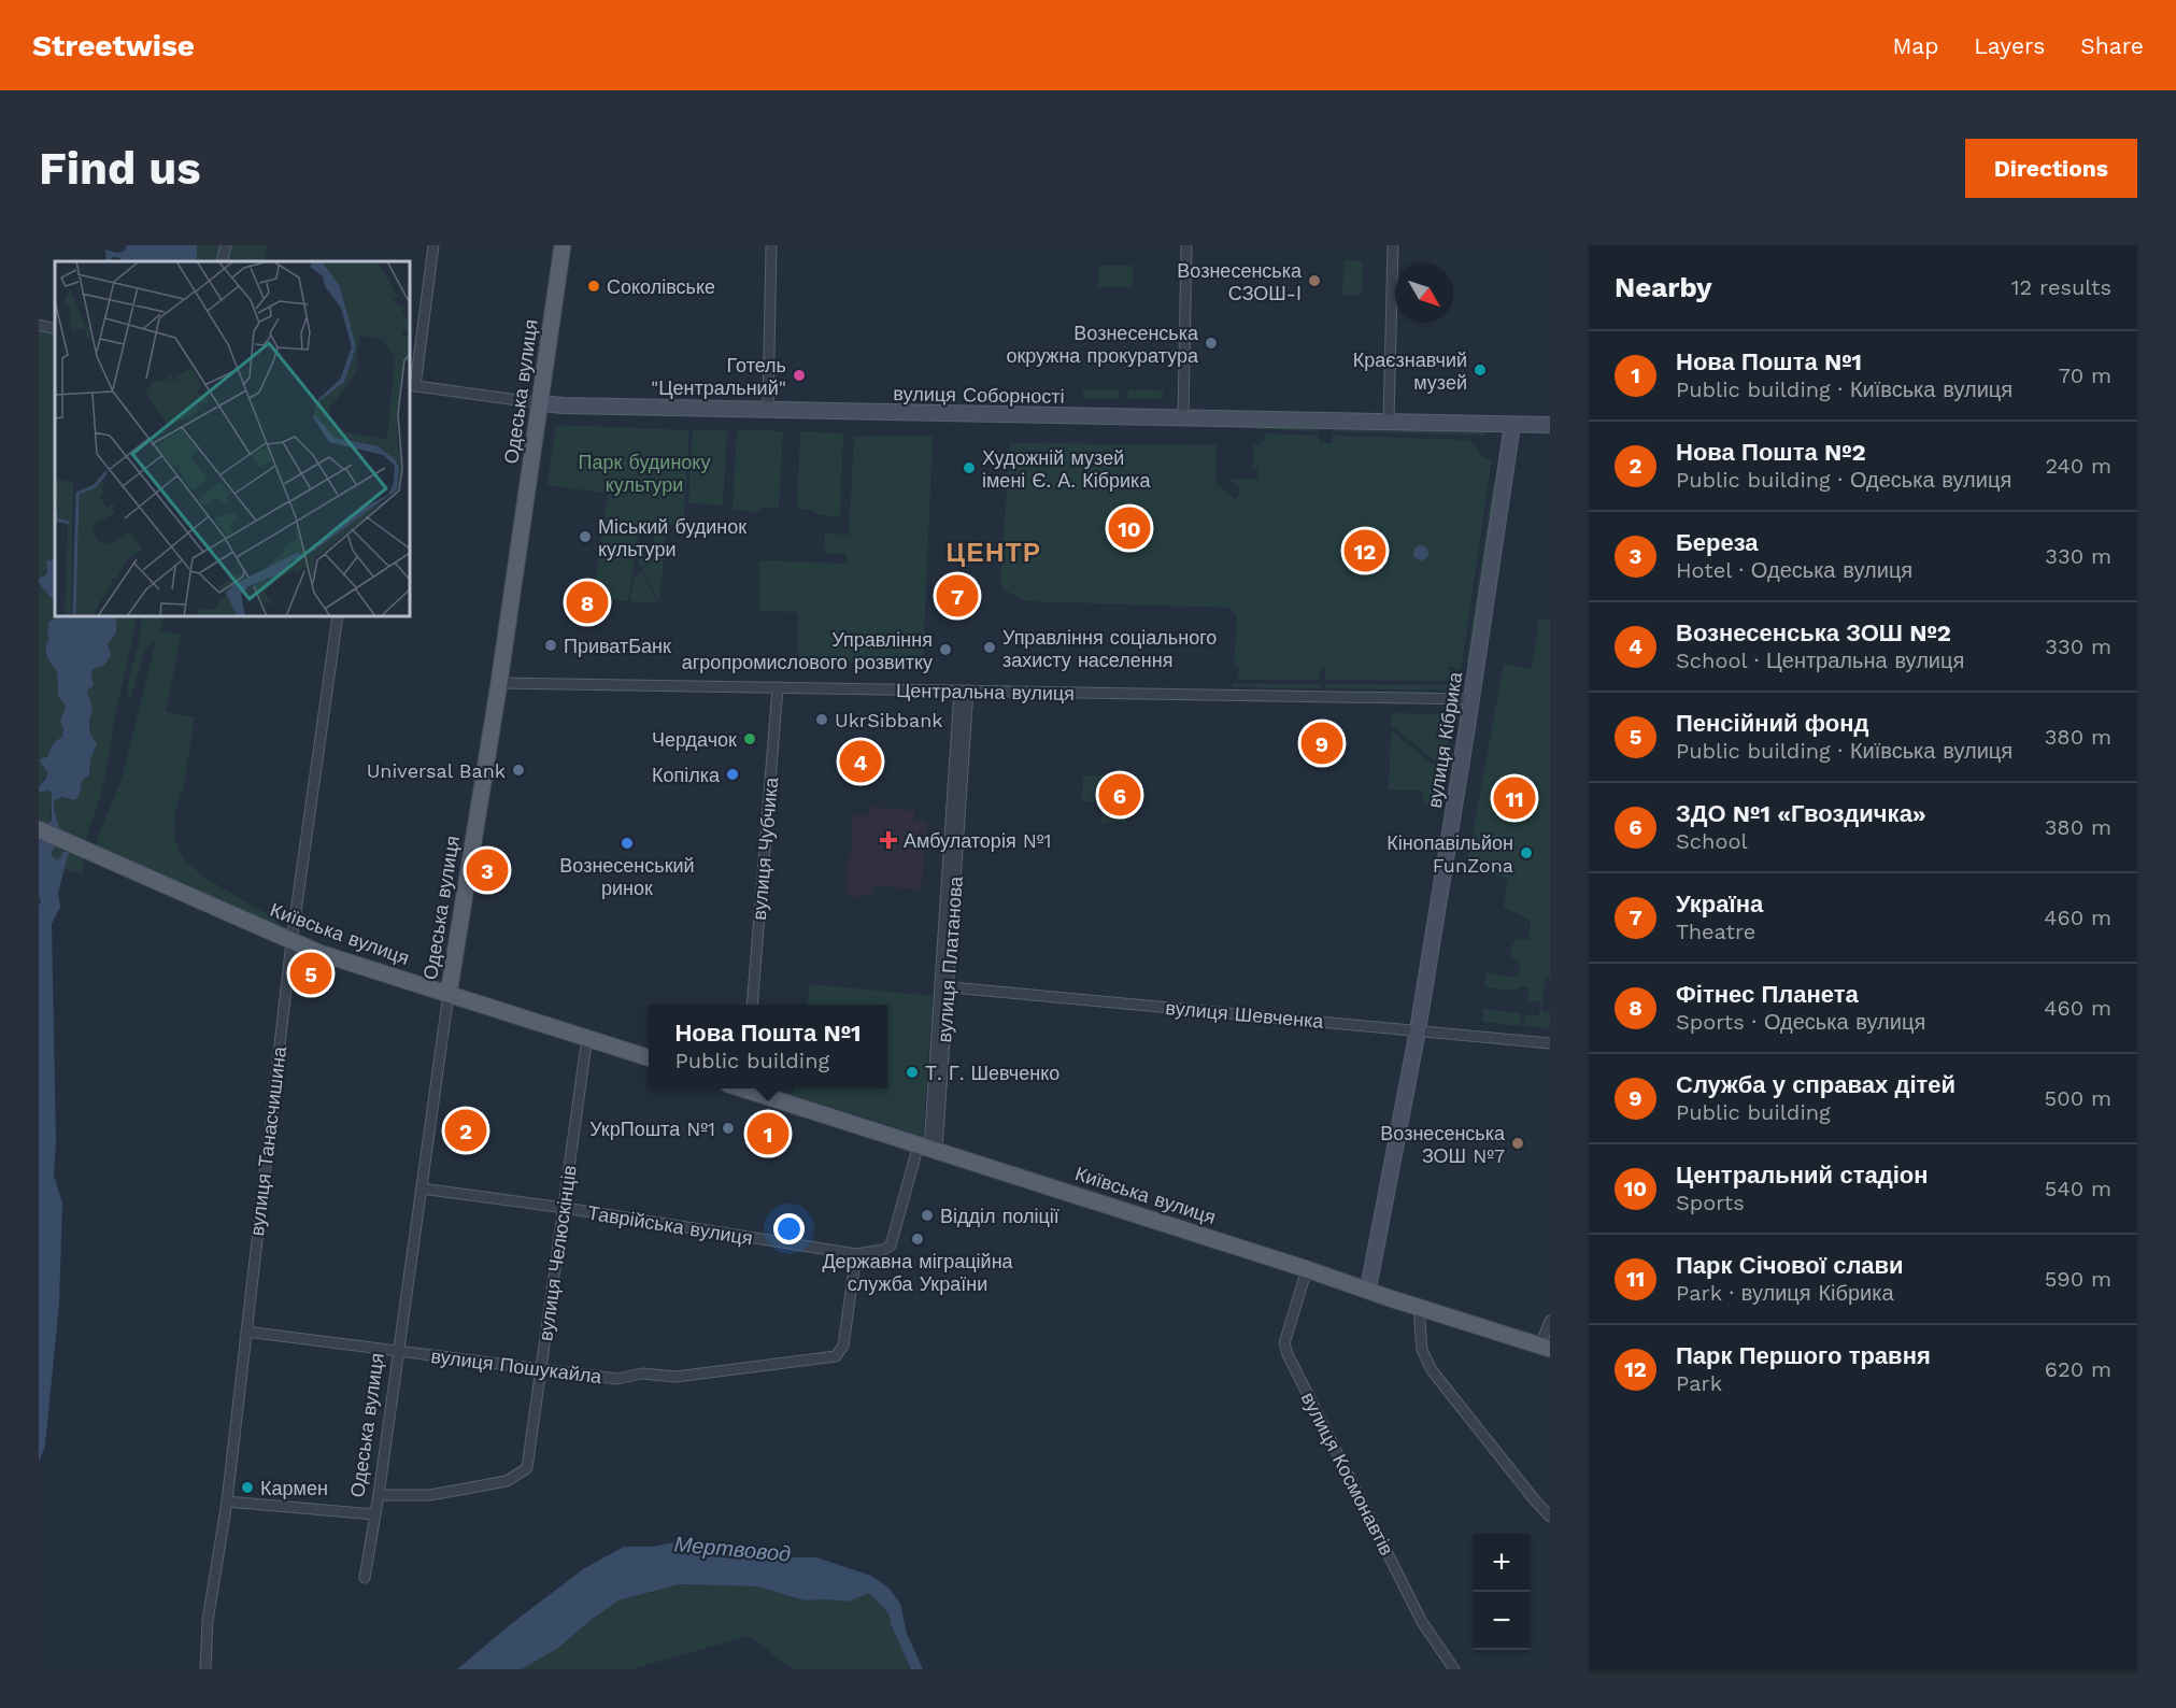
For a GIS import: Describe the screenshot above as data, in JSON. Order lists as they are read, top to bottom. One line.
{"streets":{"main road":["Одеська вулиця","вулиця Соборності","вулиця Кібрика","Київська вулиця"],"street":["Центральна вулиця","вулиця Чубчика","вулиця Платанова","вулиця Шевченка","вулиця Танасчишина","Таврійська вулиця","вулиця Челюскінців","вулиця Пошукайла","вулиця Космонавтів"]},"crossings":[["Одеська вулиця","вулиця Соборності"],["Одеська вулиця","Центральна вулиця"],["Одеська вулиця","Київська вулиця"],["Одеська вулиця","Таврійська вулиця"],["Одеська вулиця","вулиця Челюскінців"],["Одеська вулиця","вулиця Пошукайла"],["вулиця Соборності","вулиця Кібрика"],["Центральна вулиця","вулиця Кібрика"],["Центральна вулиця","вулиця Чубчика"],["Центральна вулиця","вулиця Платанова"],["вулиця Кібрика","Київська вулиця"],["вулиця Кібрика","вулиця Шевченка"],["Київська вулиця","вулиця Платанова"],["Київська вулиця","вулиця Танасчишина"],["Київська вулиця","Таврійська вулиця"],["Київська вулиця","вулиця Челюскінців"],["Київська вулиця","вулиця Космонавтів"],["вулиця Платанова","вулиця Шевченка"],["вулиця Платанова","Таврійська вулиця"],["вулиця Танасчишина","вулиця Пошукайла"],["Таврійська вулиця","вулиця Челюскінців"],["Таврійська вулиця","вулиця Пошукайла"],["вулиця Челюскінців","вулиця Пошукайла"]],"districts":["ЦЕНТР"],"water":["Мертвовод"],"parks":["Парк будиноку культури"],"places":{"other":["Вознесенська СЗОШ-І","Соколівське","Вознесенська окружна прокуратура","Краєзнавчий музей","Готель \"Центральний\"","Художній музей імені Є. А. Кібрика","Міський будинок культури","ПриватБанк","Управління соціального захисту населення","Управління агропромислового розвитку","UkrSibbank","Чердачок","Universal Bank","Копілка","Вознесенський ринок","Кінопавільйон FunZona","Т. Г. Шевченко","УкрПошта №1","Вознесенська ЗОШ №7","Відділ поліції","Державна міграційна служба України","Кармен"],"health":["Амбулаторія №1"]},"north":"bottom right","page":{"header":"Streetwise","nav":["Map","Layers","Share"],"buttons":"Directions","title":"Find us","heading":["Nearby","12 results"],"list":[{"mark":"1","name":"Нова Пошта №1","note":"Public building · Київська вулиця","value":"70 m"},{"mark":"2","name":"Нова Пошта №2","note":"Public building · Одеська вулиця","value":"240 m"},{"mark":"3","name":"Береза","note":"Hotel · Одеська вулиця","value":"330 m"},{"mark":"4","name":"Вознесенська ЗОШ №2","note":"School · Центральна вулиця","value":"330 m"},{"mark":"5","name":"Пенсійний фонд","note":"Public building · Київська вулиця","value":"380 m"},{"mark":"6","name":"ЗДО №1 «Гвоздичка»","note":"School","value":"380 m"},{"mark":"7","name":"Україна","note":"Theatre","value":"460 m"},{"mark":"8","name":"Фітнес Планета","note":"Sports · Одеська вулиця","value":"460 m"},{"mark":"9","name":"Служба у справах дітей","note":"Public building","value":"500 m"},{"mark":"10","name":"Центральний стадіон","note":"Sports","value":"540 m"},{"mark":"11","name":"Парк Січової слави","note":"Park · вулиця Кібрика","value":"590 m"},{"mark":"12","name":"Парк Першого травня","note":"Park","value":"620 m"}],"pins":["10","12","7","8","9","4","6","11","3","5","2","1"],"popup":["Нова Пошта №1","Public building"],"map_buttons":["+","−"]}}
